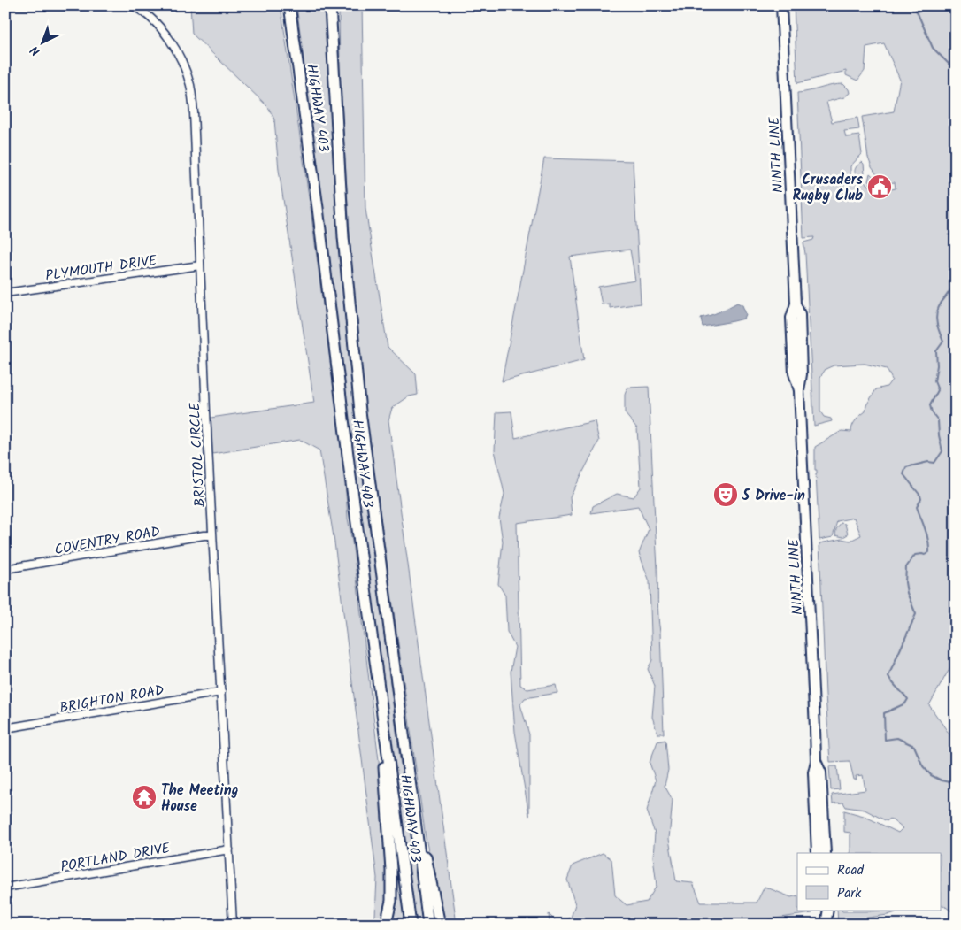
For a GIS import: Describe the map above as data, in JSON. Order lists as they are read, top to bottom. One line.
{"streets":{"highway":["HIGHWAY 403"],"main road":["NINTH LINE"],"street":["PLYMOUTH DRIVE","BRISTOL CIRCLE","COVENTRY ROAD","BRIGHTON ROAD","PORTLAND DRIVE"]},"crossings":[["PLYMOUTH DRIVE","BRISTOL CIRCLE"],["BRISTOL CIRCLE","COVENTRY ROAD"],["BRISTOL CIRCLE","BRIGHTON ROAD"],["BRISTOL CIRCLE","PORTLAND DRIVE"]],"places":{"public building":["Crusaders Rugby Club"],"theatre":["5 Drive-in"],"temple":["The Meeting House"]},"legend":["Road","Park"],"north":"bottom left"}
